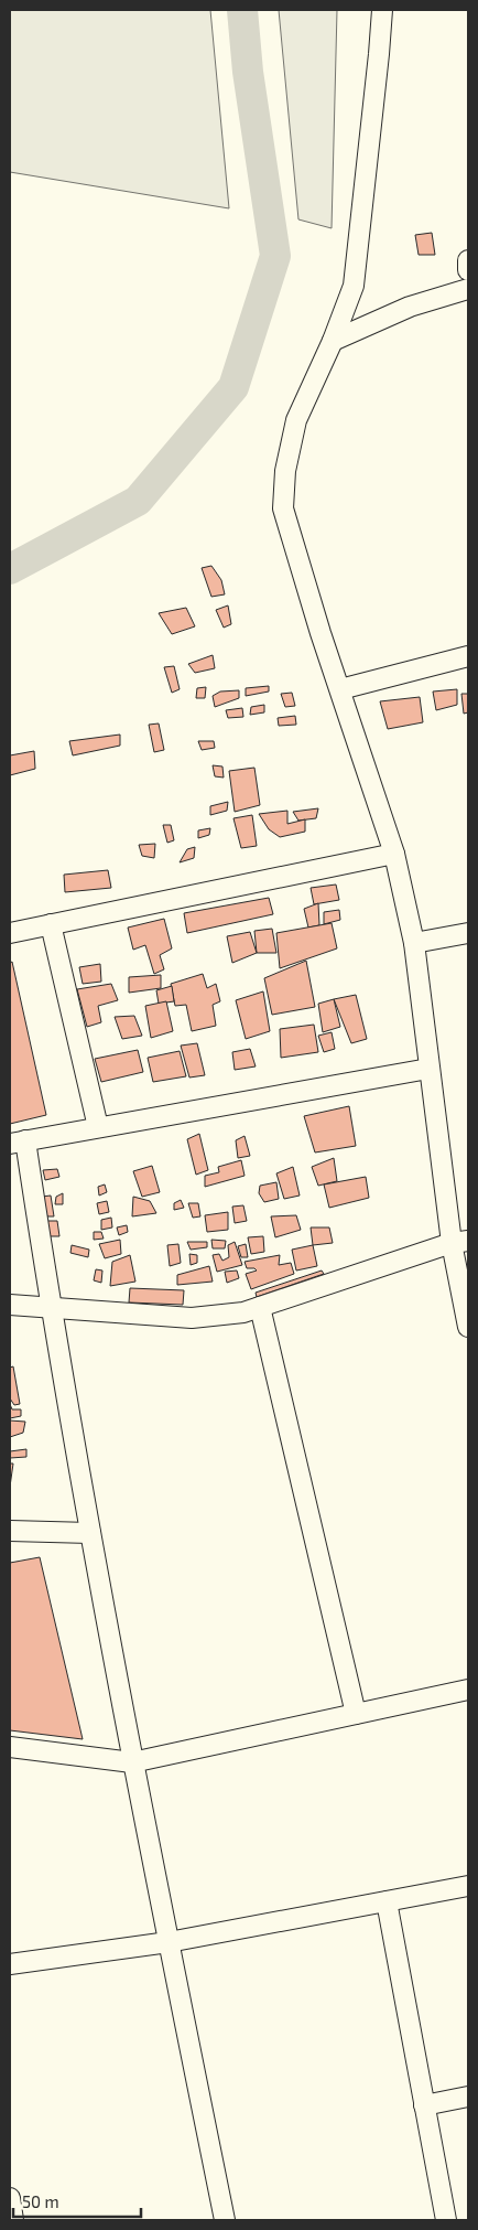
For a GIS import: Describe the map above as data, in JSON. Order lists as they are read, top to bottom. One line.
{"scale_bar":"50 m"}
